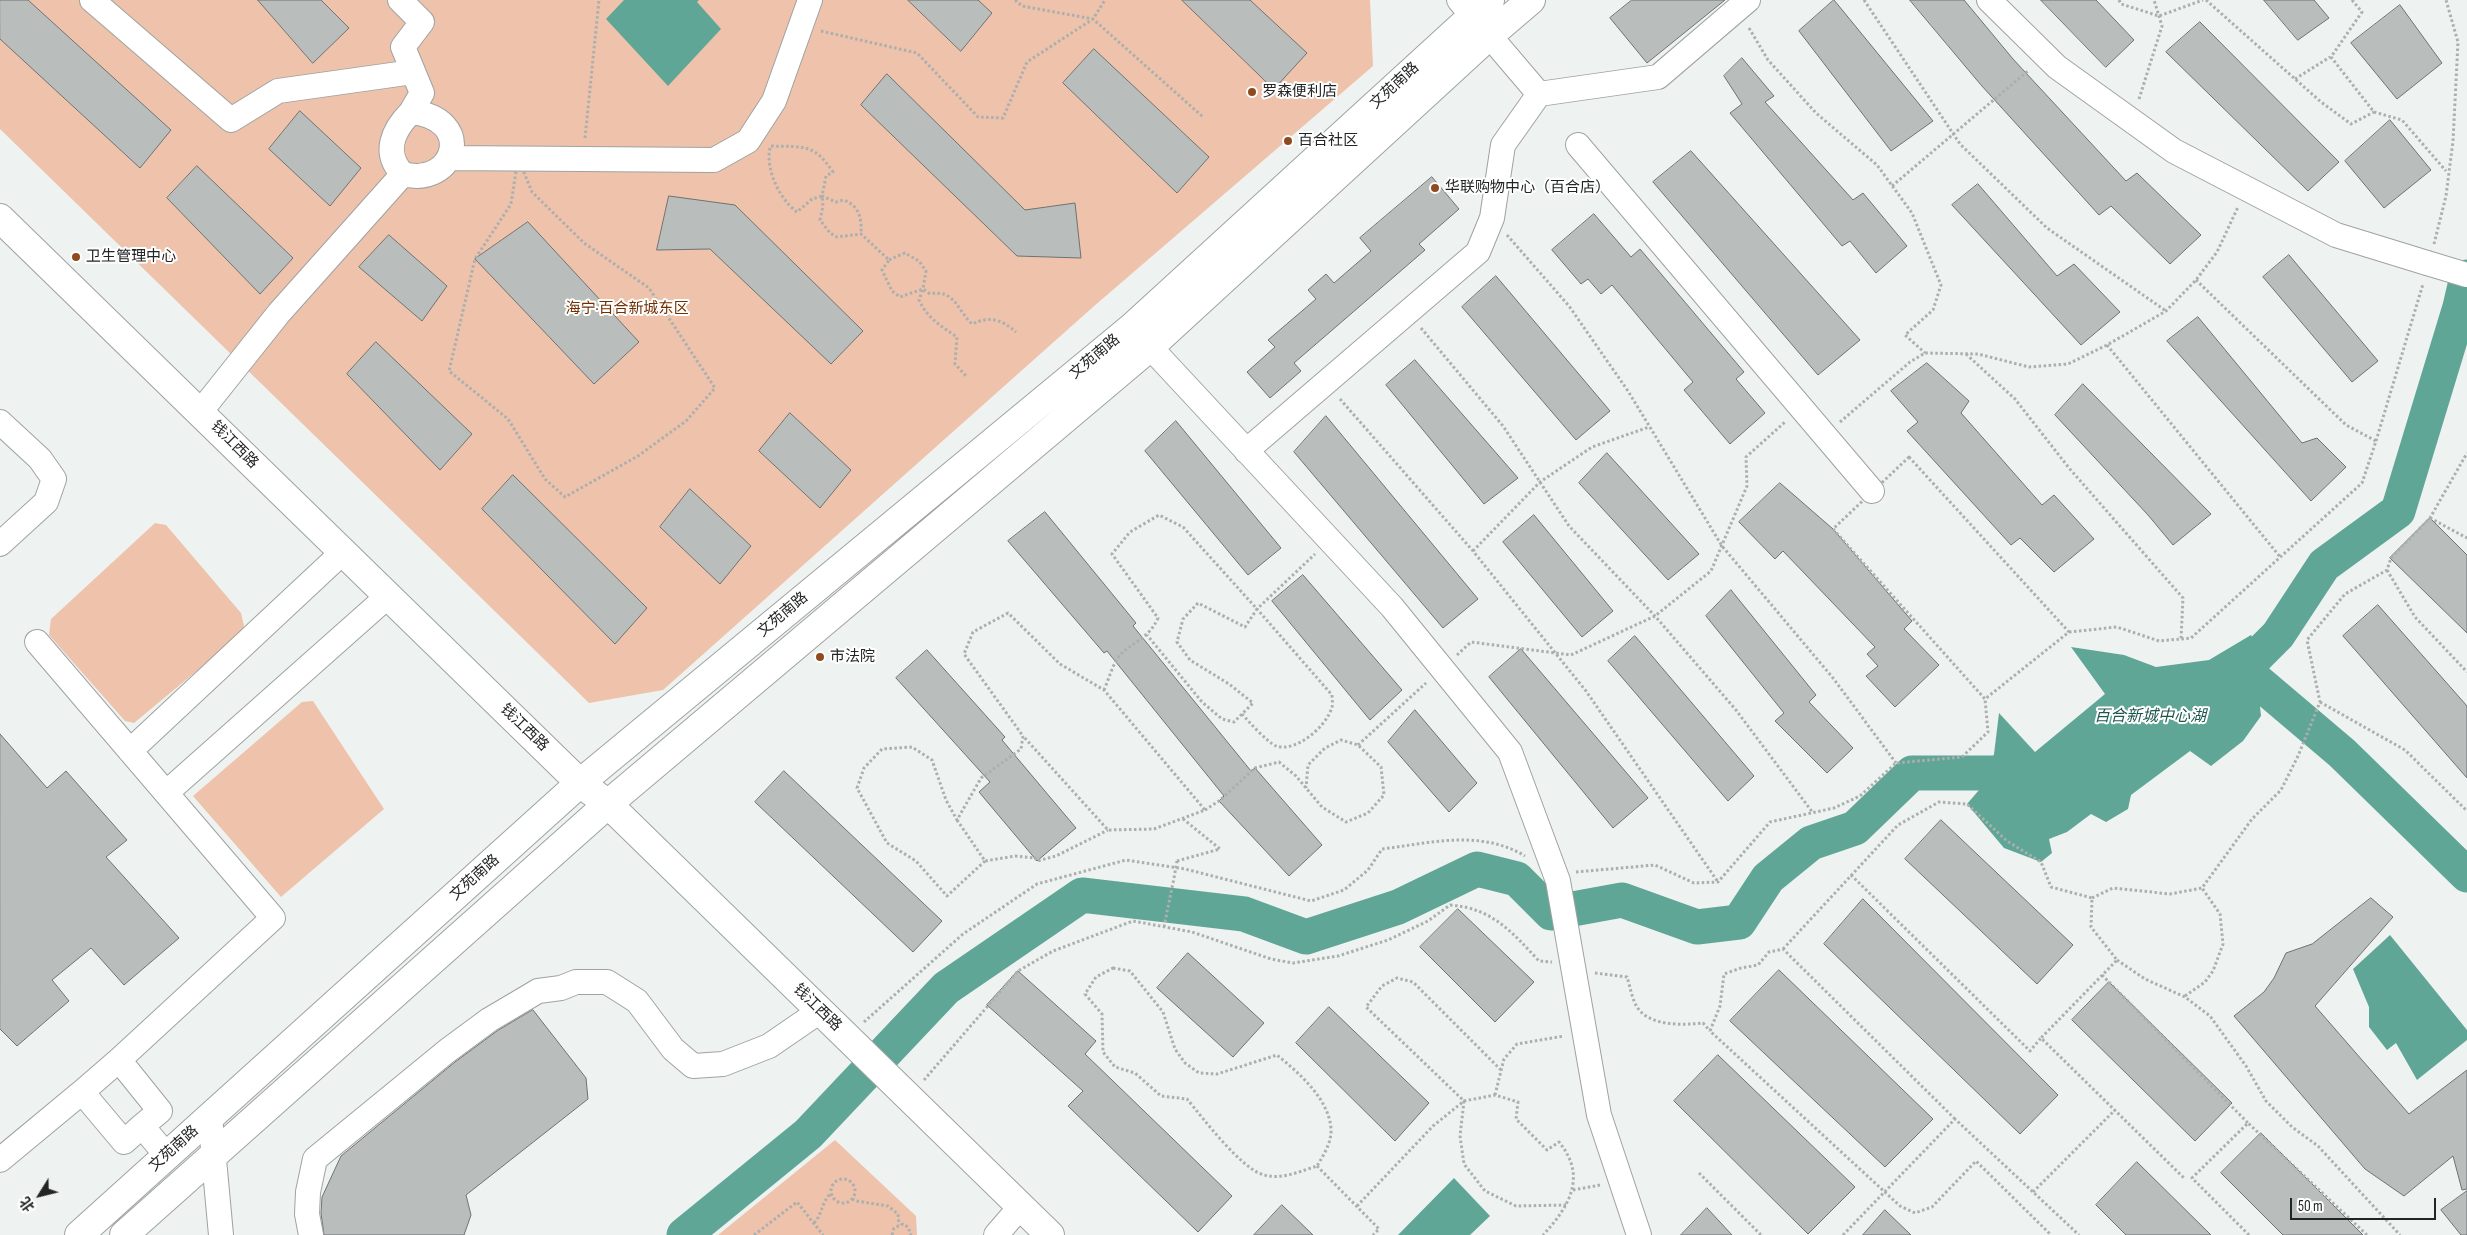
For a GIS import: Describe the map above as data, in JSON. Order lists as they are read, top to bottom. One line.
{"streets":{"main road":["文苑南路","钱江西路"]},"crossings":[["文苑南路","钱江西路"]],"water":["百合新城中心湖"],"parks":["海宁·百合新城东区"],"places":["罗森便利店","百合社区","华联购物中心（百合店）","卫生管理中心","市法院"],"scale_bar":"50 m","north":"bottom left"}
